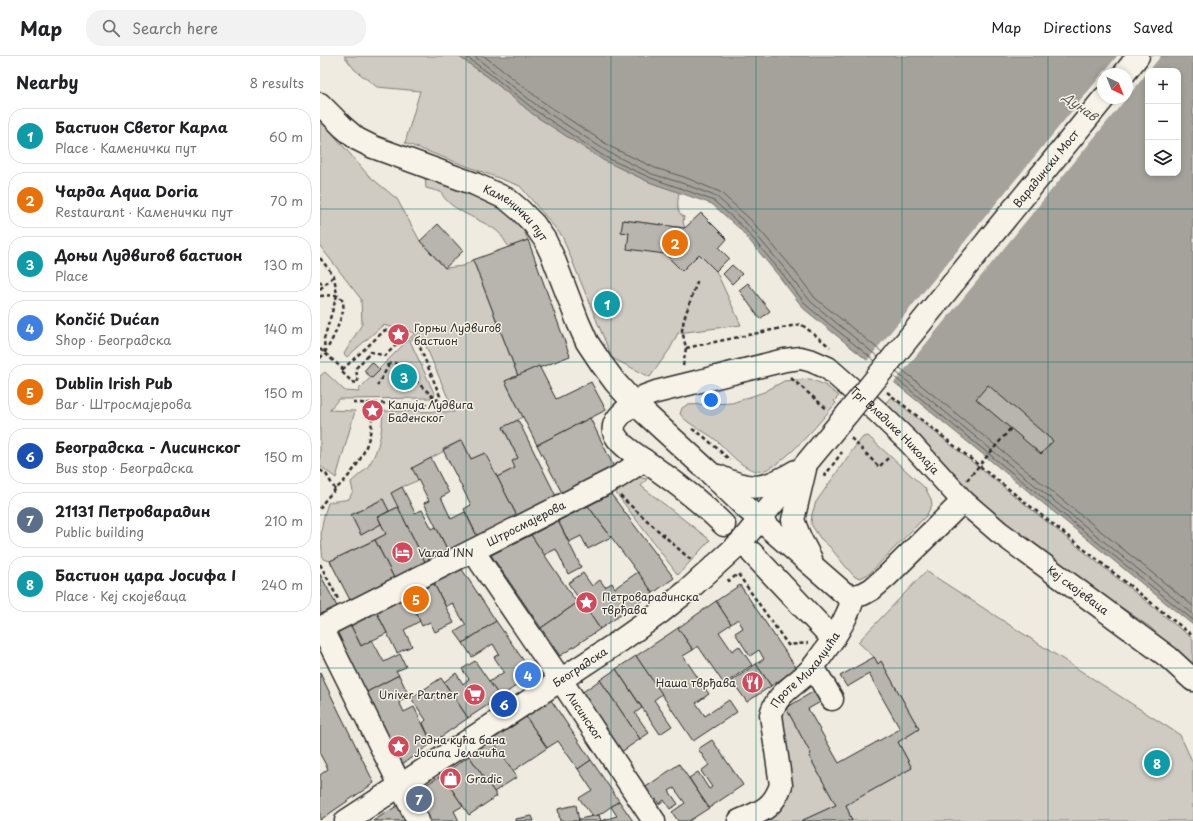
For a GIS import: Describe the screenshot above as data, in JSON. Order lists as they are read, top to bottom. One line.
{"streets":{"main road":["Варадински Мост","Каменички пут","Трг Владике Николаја","Штросмајерова","Кеј скојеваца","Београдска","Проте Михалџића","Лисинског"]},"crossings":[["Варадински Мост","Београдска"],["Каменички пут","Трг Владике Николаја"],["Трг Владике Николаја","Штросмајерова"],["Трг Владике Николаја","Кеј скојеваца"],["Штросмајерова","Лисинског"],["Београдска","Лисинског"]],"water":["Дунав"],"places":{"place":["Горњи Лудвигов бастион","Капија Лудвига Баденског","Петроварадинска тврђава","Родна кућа бана Јосипа Јелачића"],"hotel":["Varad INN"],"restaurant":["Наша тврђава"],"supermarket":["Univer Partner"],"shop":["Gradic"]},"north":"bottom right","page":{"header":"Map","search":"Search here","nav":["Map","Directions","Saved"],"heading":["Nearby","8 results"],"map_buttons":["+","−"],"list":[{"mark":"1","name":"Бастион Светог Карла","note":"Place · Каменички пут","value":"60 m"},{"mark":"2","name":"Чарда Aqua Doria","note":"Restaurant · Каменички пут","value":"70 m"},{"mark":"3","name":"Доњи Лудвигов бастион","note":"Place","value":"130 m"},{"mark":"4","name":"Končić Dućan","note":"Shop · Београдска","value":"140 m"},{"mark":"5","name":"Dublin Irish Pub","note":"Bar · Штросмајерова","value":"150 m"},{"mark":"6","name":"Београдска - Лисинског","note":"Bus stop · Београдска","value":"150 m"},{"mark":"7","name":"21131 Петроварадин","note":"Public building","value":"210 m"},{"mark":"8","name":"Бастион цара Јосифа I","note":"Place · Кеј скојеваца","value":"240 m"}],"pins":["2","1","3","5","4","6","8","7"]}}
